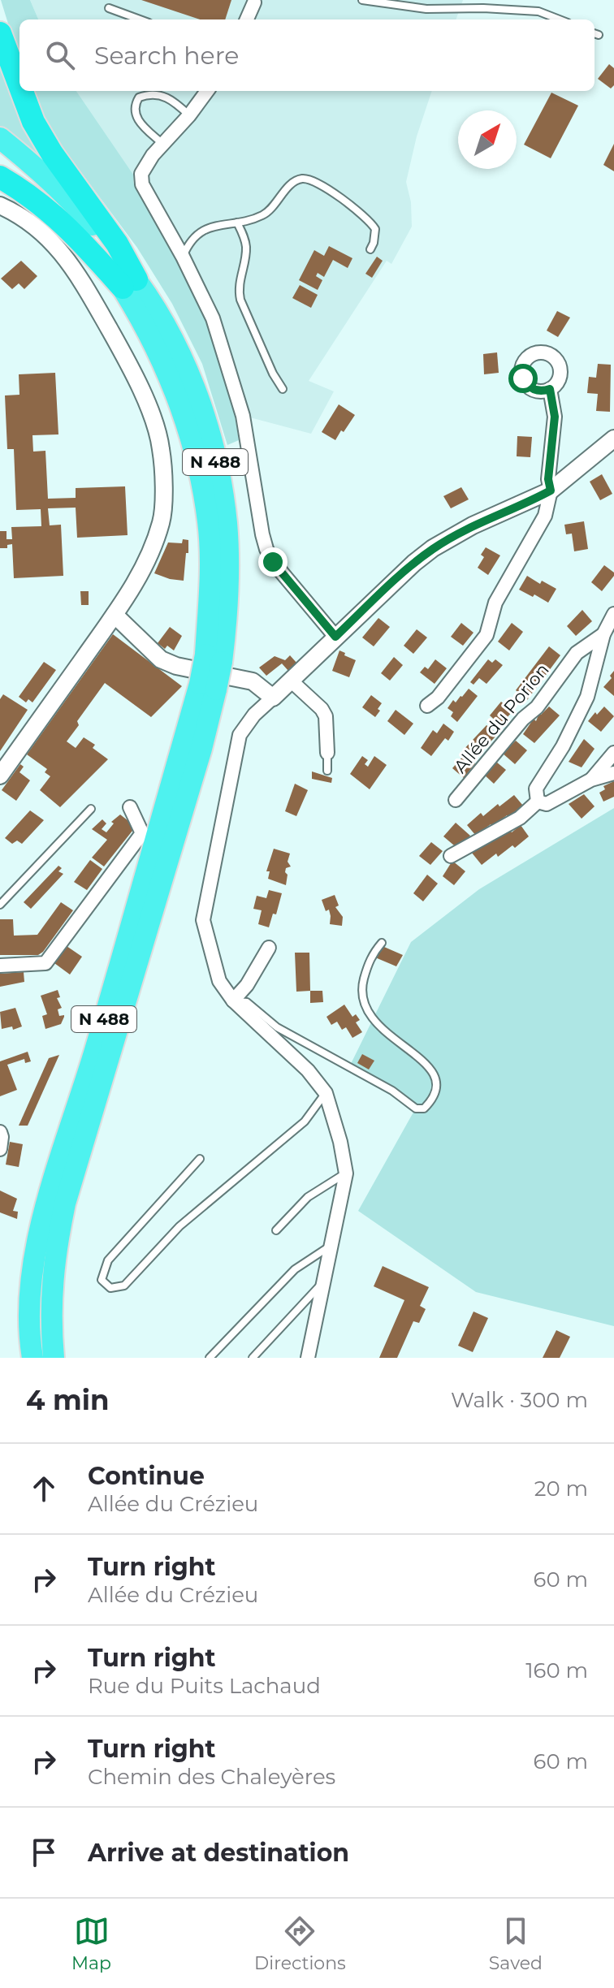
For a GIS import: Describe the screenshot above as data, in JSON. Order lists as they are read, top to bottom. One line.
{"streets":{"highway":["N 488"],"street":["Allée du Porion"]},"north":"top right","page":{"search":"Search here","heading":["4 min","Walk · 300 m"],"list":[["Continue","Allée du Crézieu","20 m"],["Turn right","Allée du Crézieu","60 m"],["Turn right","Rue du Puits Lachaud","160 m"],["Turn right","Chemin des Chaleyères","60 m"],"Arrive at destination"],"nav":["Map","Directions","Saved"]}}
